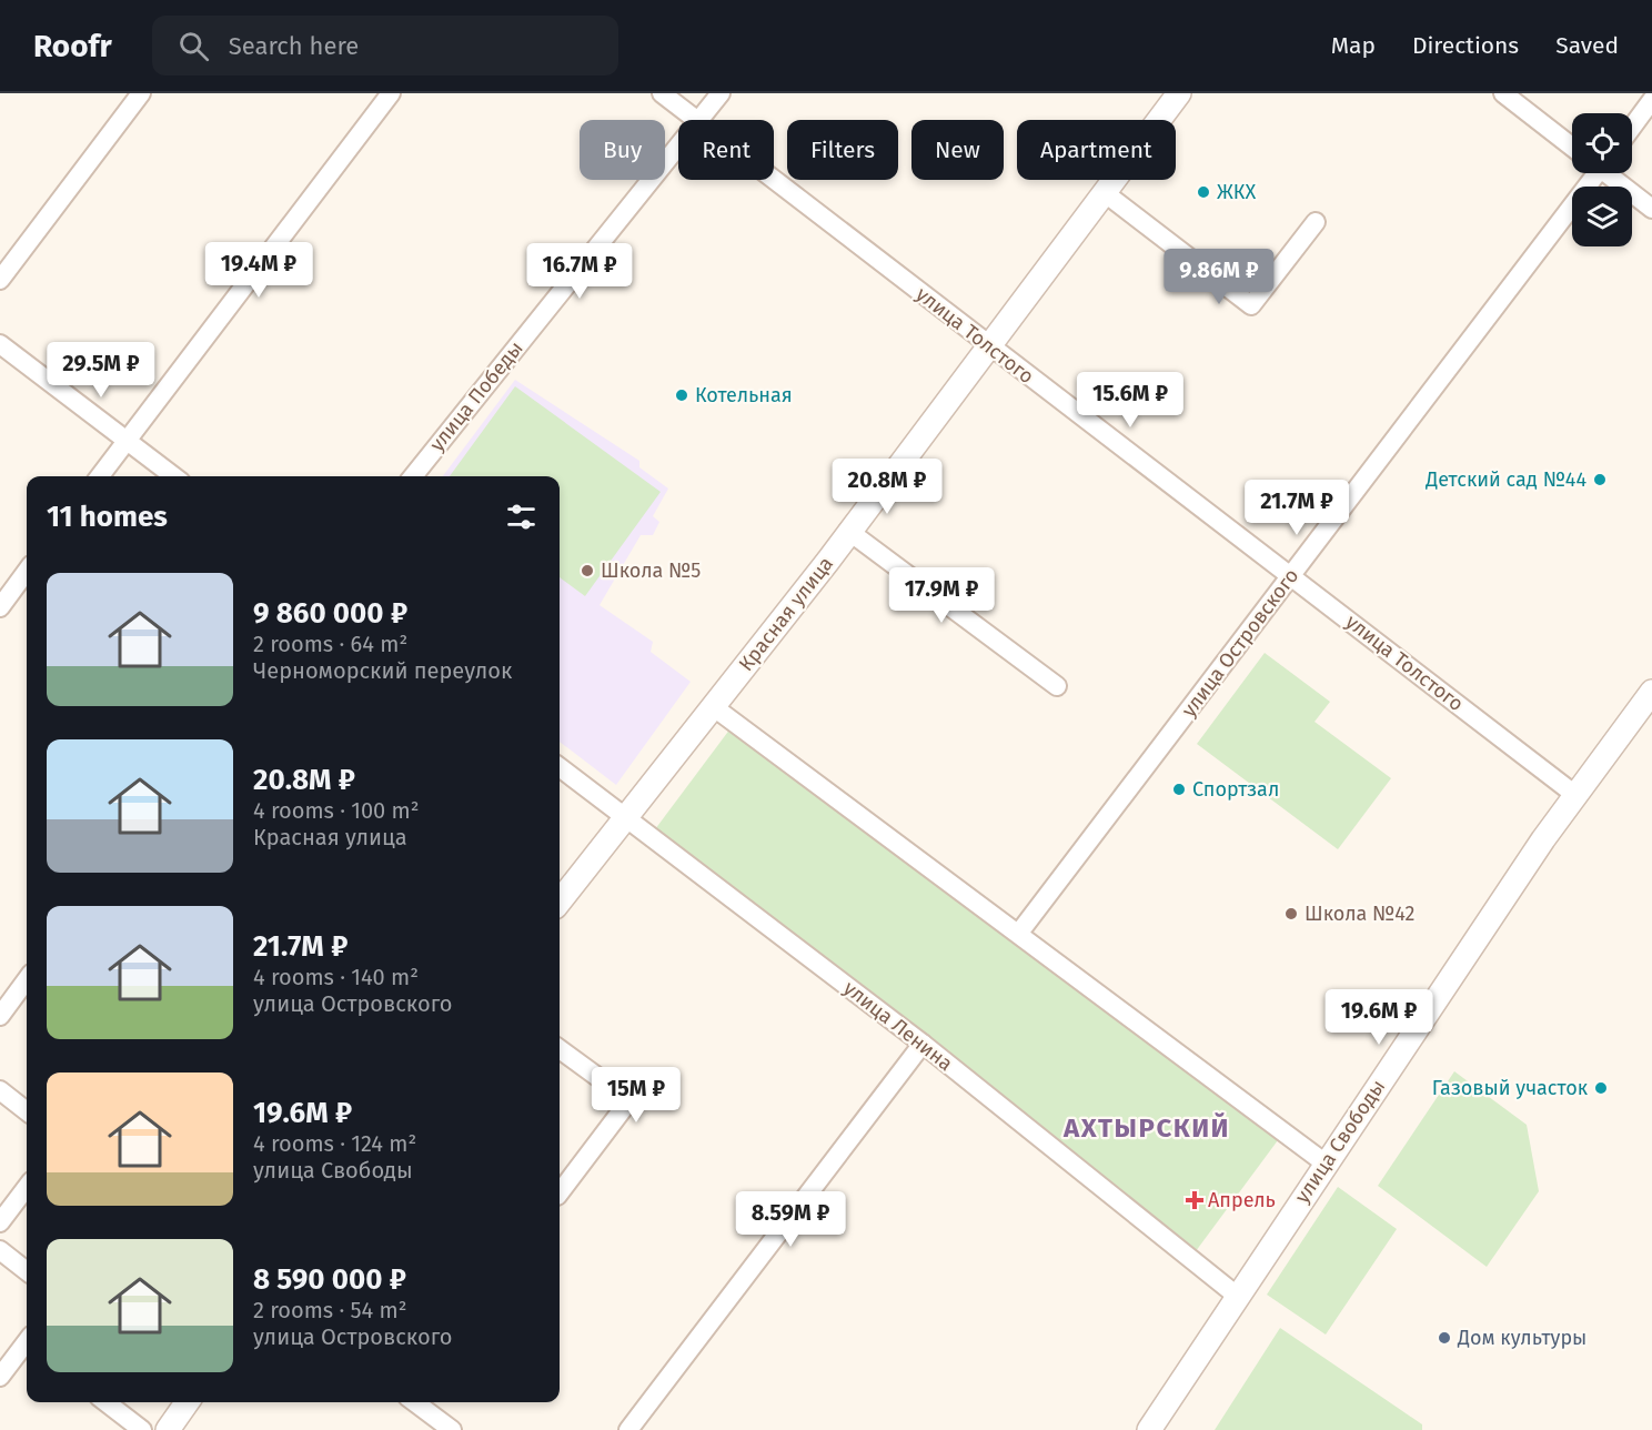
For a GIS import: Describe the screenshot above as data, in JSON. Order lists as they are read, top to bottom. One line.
{"streets":{"street":["улица Толстого","улица Победы","Красная улица","улица Островского","улица Ленина","улица Свободы"]},"crossings":[["улица Толстого","Красная улица"],["улица Толстого","улица Островского"],["улица Толстого","улица Свободы"],["Красная улица","улица Ленина"],["улица Ленина","улица Свободы"]],"districts":["АХТЫРСКИЙ"],"places":{"other":["ЖКХ","Котельная","Детский сад №44","Школа №5","Спортзал","Школа №42","Газовый участок","Дом культуры"],"health":["Апрель"]},"page":{"header":"Roofr","search":"Search here","nav":["Map","Directions","Saved"],"chip":["Buy","Rent","Filters","New","Apartment"],"price":["19.4M ₽","16.7M ₽","9.86M ₽","29.5M ₽","15.6M ₽","20.8M ₽","21.7M ₽","17.9M ₽","19.6M ₽","15M ₽","8.59M ₽"],"heading":"11 homes","list":[{"name":"9 860 000 ₽","note":"2 rooms · 64 m² · Черноморский переулок"},{"name":"20.8M ₽","note":"4 rooms · 100 m² · Красная улица"},{"name":"21.7M ₽","note":"4 rooms · 140 m² · улица Островского"},{"name":"19.6M ₽","note":"4 rooms · 124 m² · улица Свободы"},{"name":"8 590 000 ₽","note":"2 rooms · 54 m² · улица Островского"}]}}
